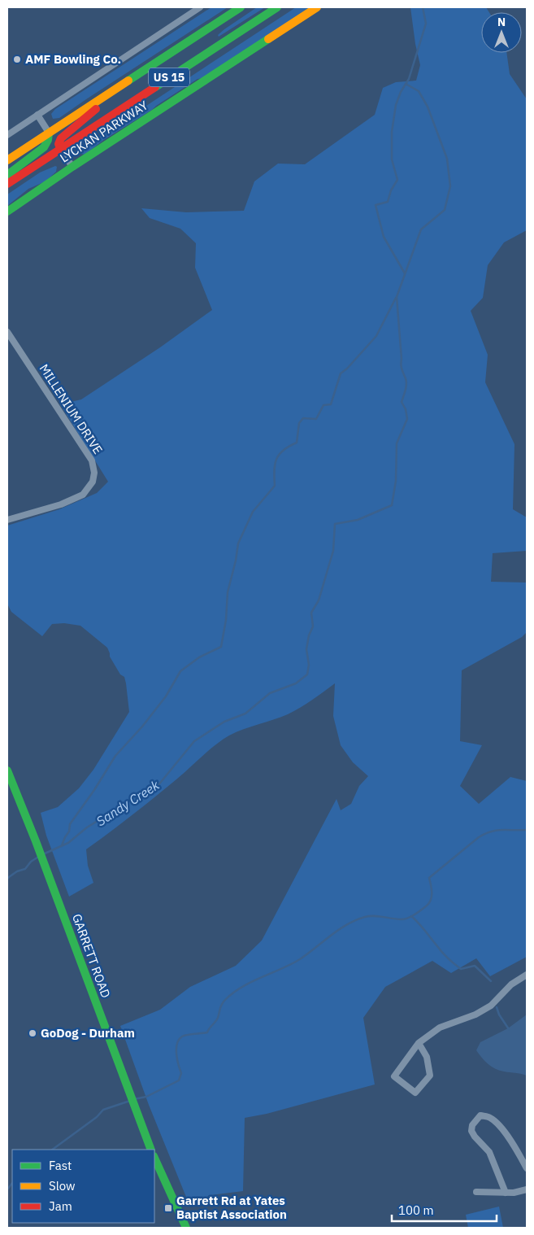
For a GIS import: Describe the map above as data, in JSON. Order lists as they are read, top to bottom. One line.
{"streets":{"main road":["US 15","LYCKAN PARKWAY","GARRETT ROAD"],"street":["MILLENIUM DRIVE"]},"water":["Sandy Creek"],"places":{"other":["AMF Bowling Co.","GoDog - Durham"],"transit":["Garrett Rd at Yates Baptist Association"]},"legend":["Fast","Slow","Jam"],"scale_bar":"100 m","north":"top"}
